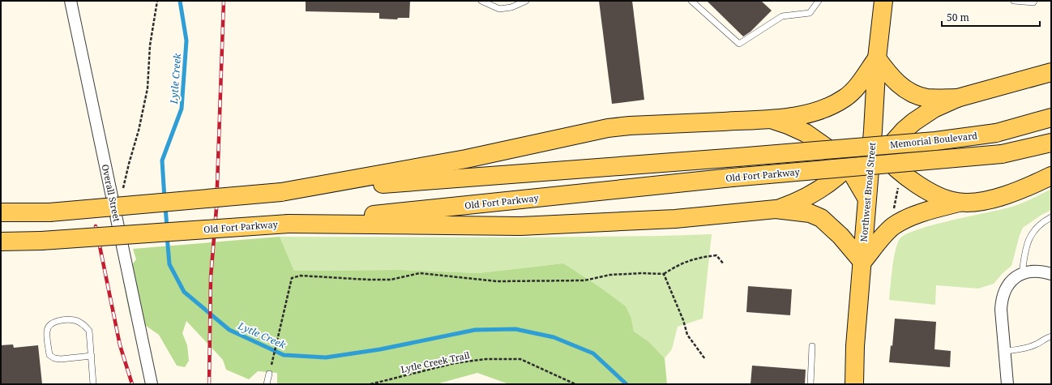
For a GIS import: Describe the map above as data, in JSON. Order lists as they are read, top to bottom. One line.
{"streets":{"main road":["Memorial Boulevard","Old Fort Parkway","Northwest Broad Street"],"street":["Overall Street"],"path":["Lytle Creek Trail"]},"water":["Lytle Creek"],"scale_bar":"50 m"}
